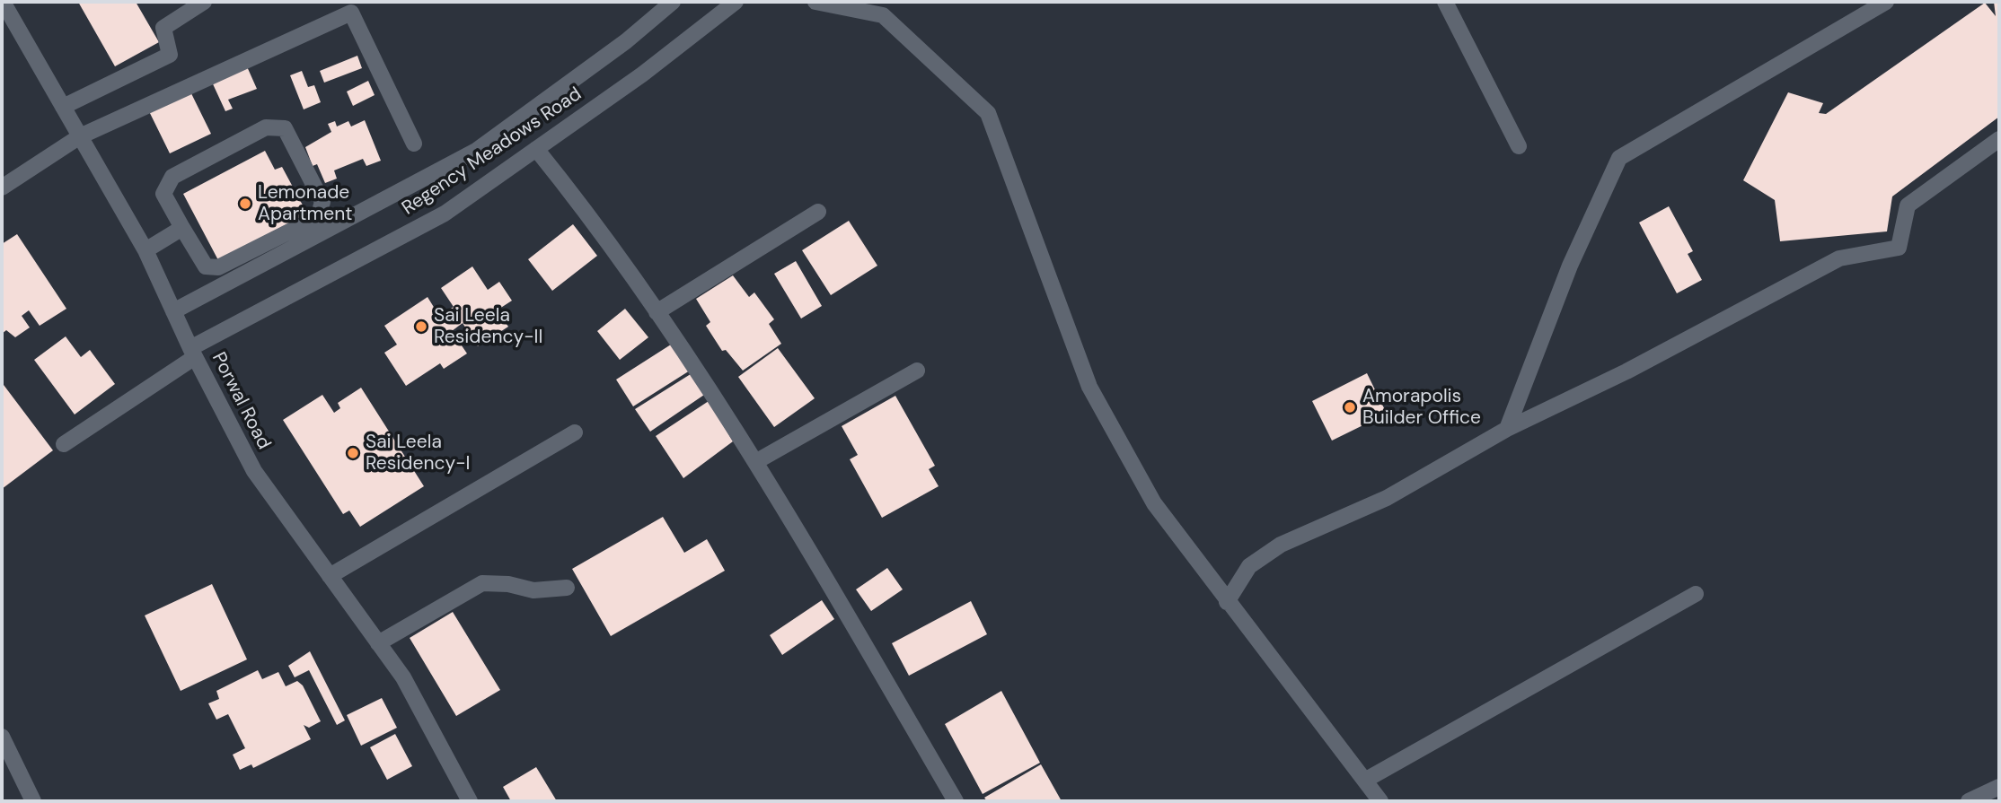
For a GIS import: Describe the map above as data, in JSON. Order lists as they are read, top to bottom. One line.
{"streets":{"street":["Regency Meadows Road","Porwal Road"]},"crossings":[["Regency Meadows Road","Porwal Road"]],"places":["Lemonade Apartment","Sai Leela Residency-II","Amorapolis Builder Office","Sai Leela Residency-I"]}
